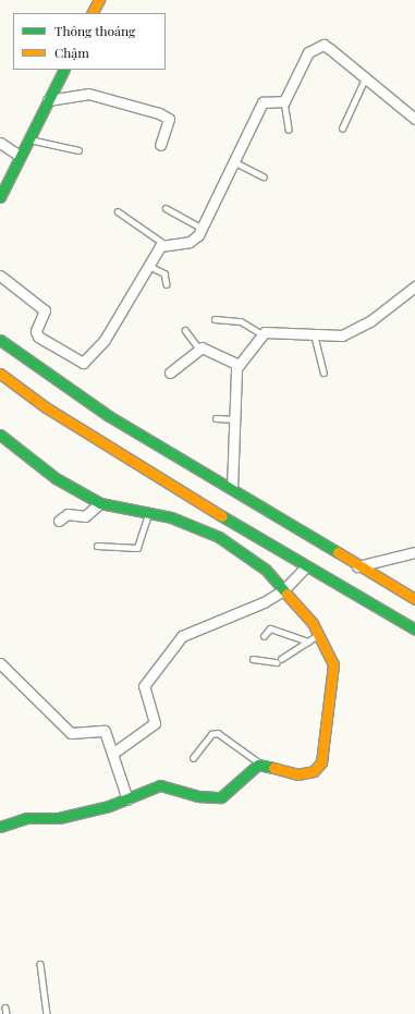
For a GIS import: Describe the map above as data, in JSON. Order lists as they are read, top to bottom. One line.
{"legend":["Thông thoáng","Chậm"]}
